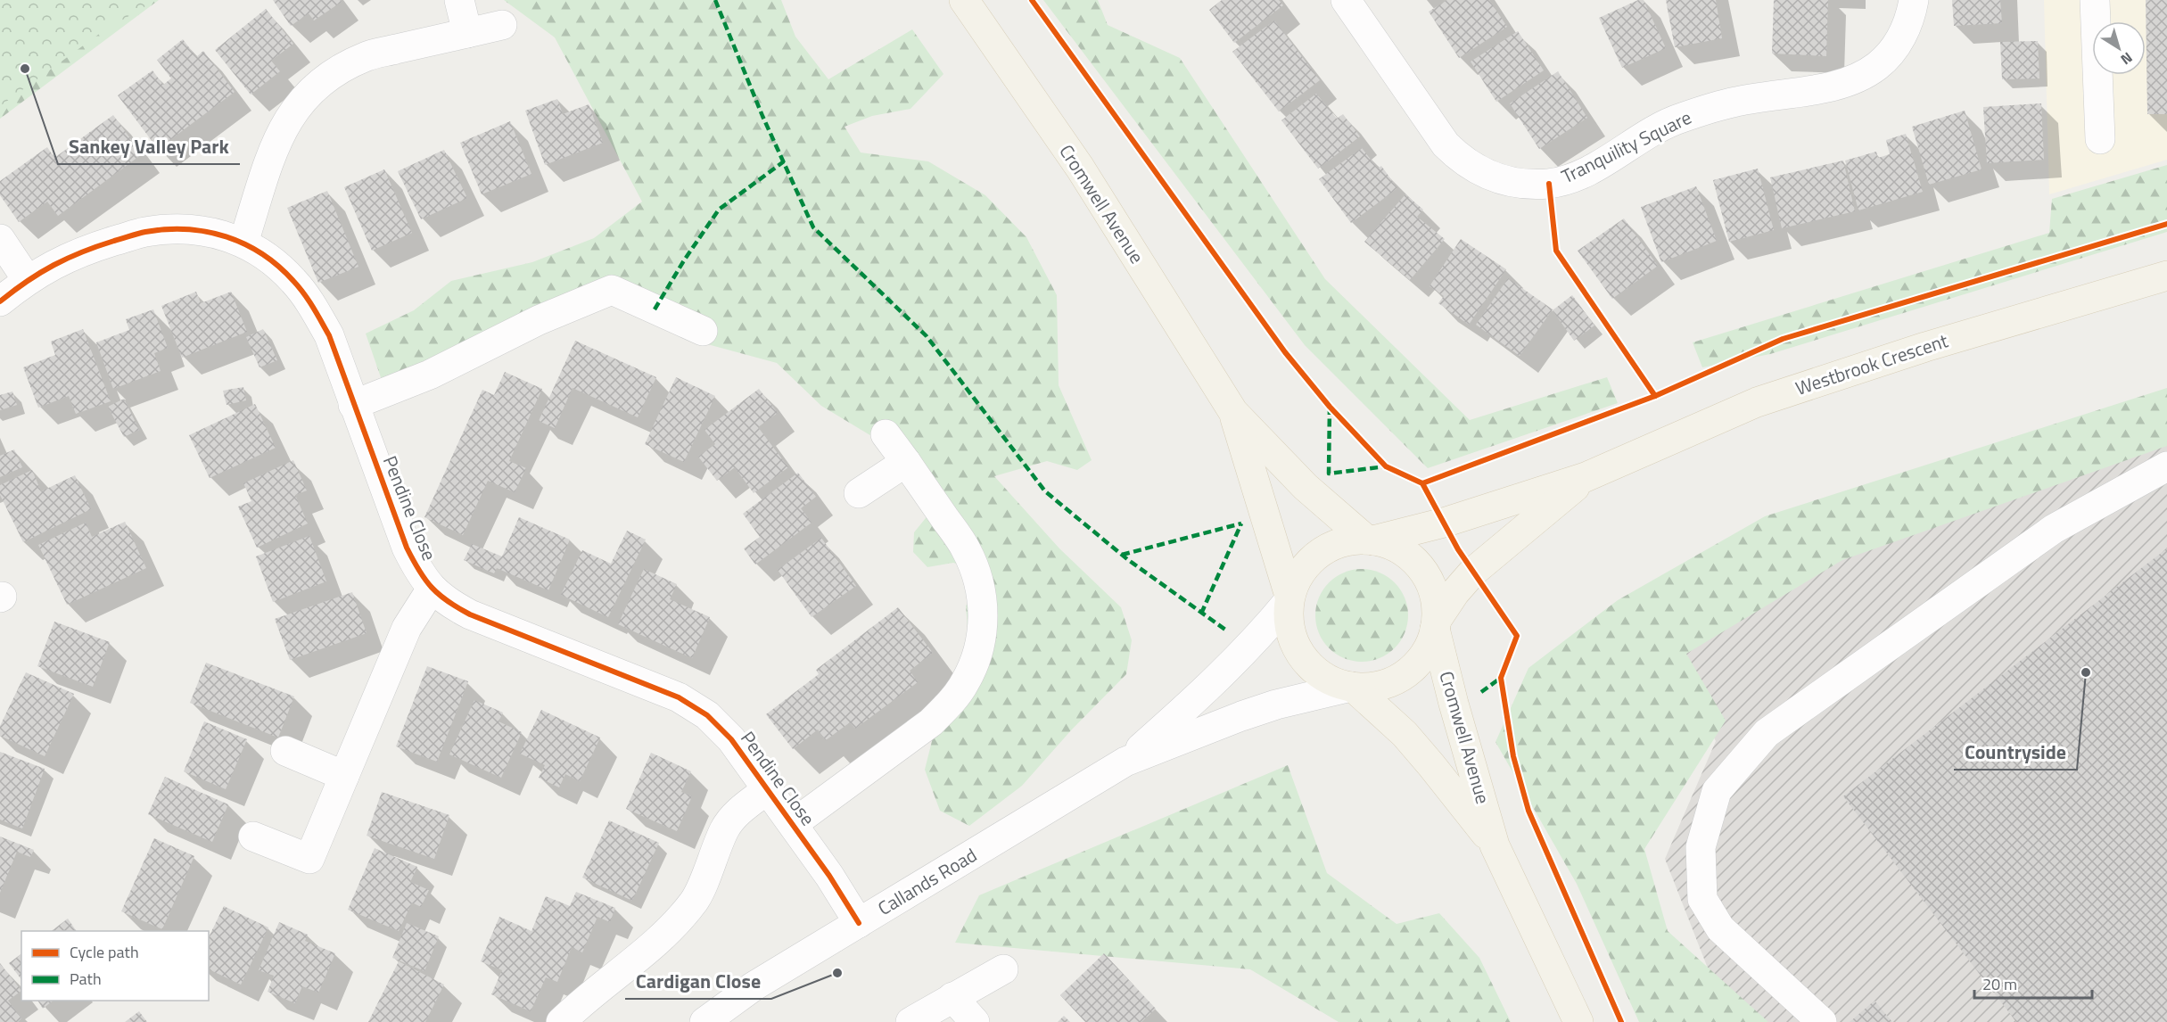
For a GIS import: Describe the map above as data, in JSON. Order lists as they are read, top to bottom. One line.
{"streets":{"main road":["Cromwell Avenue","Westbrook Crescent"],"street":["Tranquility Square","Pendine Close","Callands Road"]},"crossings":[["Cromwell Avenue","Westbrook Crescent"],["Cromwell Avenue","Callands Road"],["Westbrook Crescent","Callands Road"],["Pendine Close","Callands Road"]],"places":["Sankey Valley Park","Countryside","Cardigan Close"],"legend":["Cycle path","Path"],"scale_bar":"20 m","north":"bottom right"}
